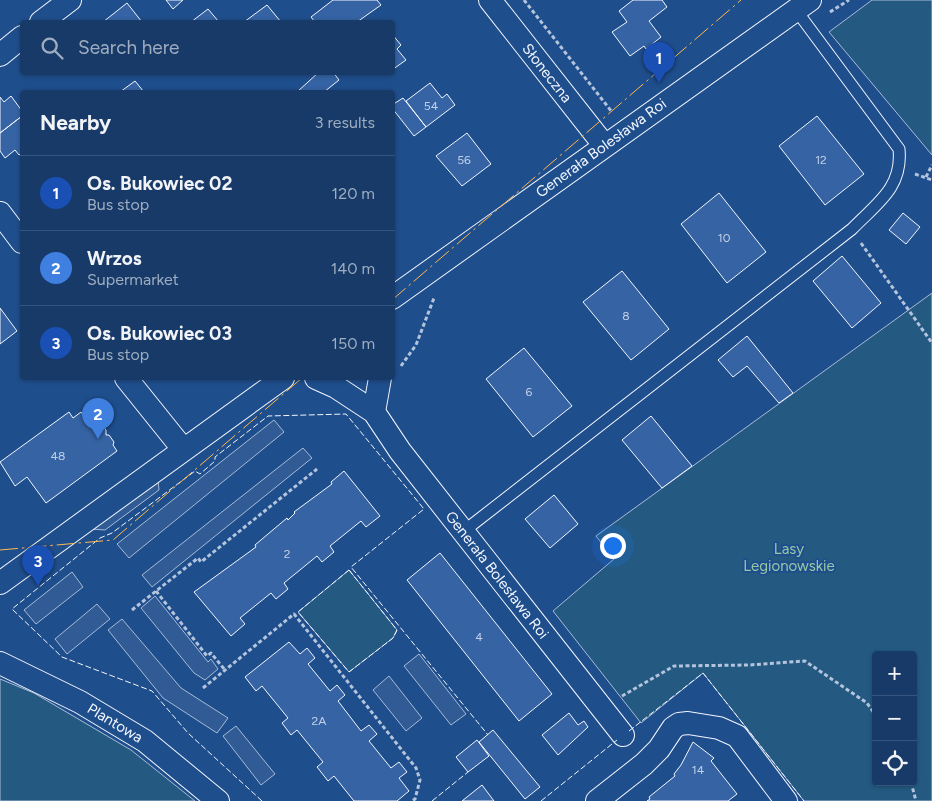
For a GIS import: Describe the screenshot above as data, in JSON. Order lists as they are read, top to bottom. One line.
{"streets":{"street":["Słoneczna","Generała Bolesława Roi","Plantowa"]},"crossings":[["Słoneczna","Generała Bolesława Roi"]],"parks":["Lasy Legionowskie"],"house_numbers":["54","56","12","10","8","6","48","2","4","2A","14"],"page":{"search":"Search here","pins":["1","2","3"],"heading":["Nearby","3 results"],"list":[{"mark":"1","name":"Os. Bukowiec 02","note":"Bus stop","value":"120 m"},{"mark":"2","name":"Wrzos","note":"Supermarket","value":"140 m"},{"mark":"3","name":"Os. Bukowiec 03","note":"Bus stop","value":"150 m"}],"map_buttons":["+","−"]}}
